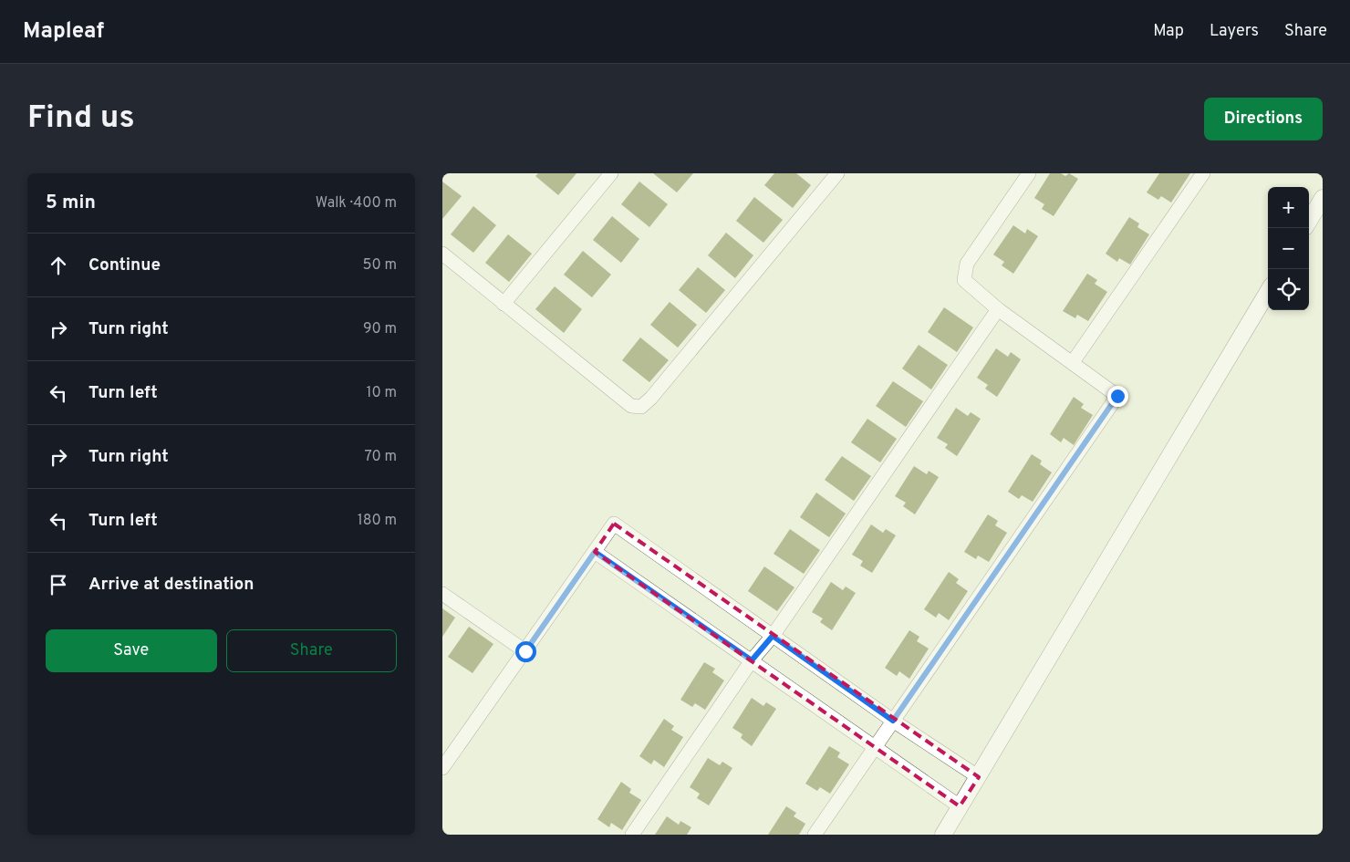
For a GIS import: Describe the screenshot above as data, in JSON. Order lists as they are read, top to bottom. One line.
{"page":{"header":"Mapleaf","nav":["Map","Layers","Share"],"buttons":["Directions",["Save","Share"]],"title":"Find us","heading":["5 min","Walk · 400 m"],"map_buttons":["+","−"],"list":[["Continue","50 m"],["Turn right","90 m"],["Turn left","10 m"],["Turn right","70 m"],["Turn left","180 m"],"Arrive at destination"]}}
